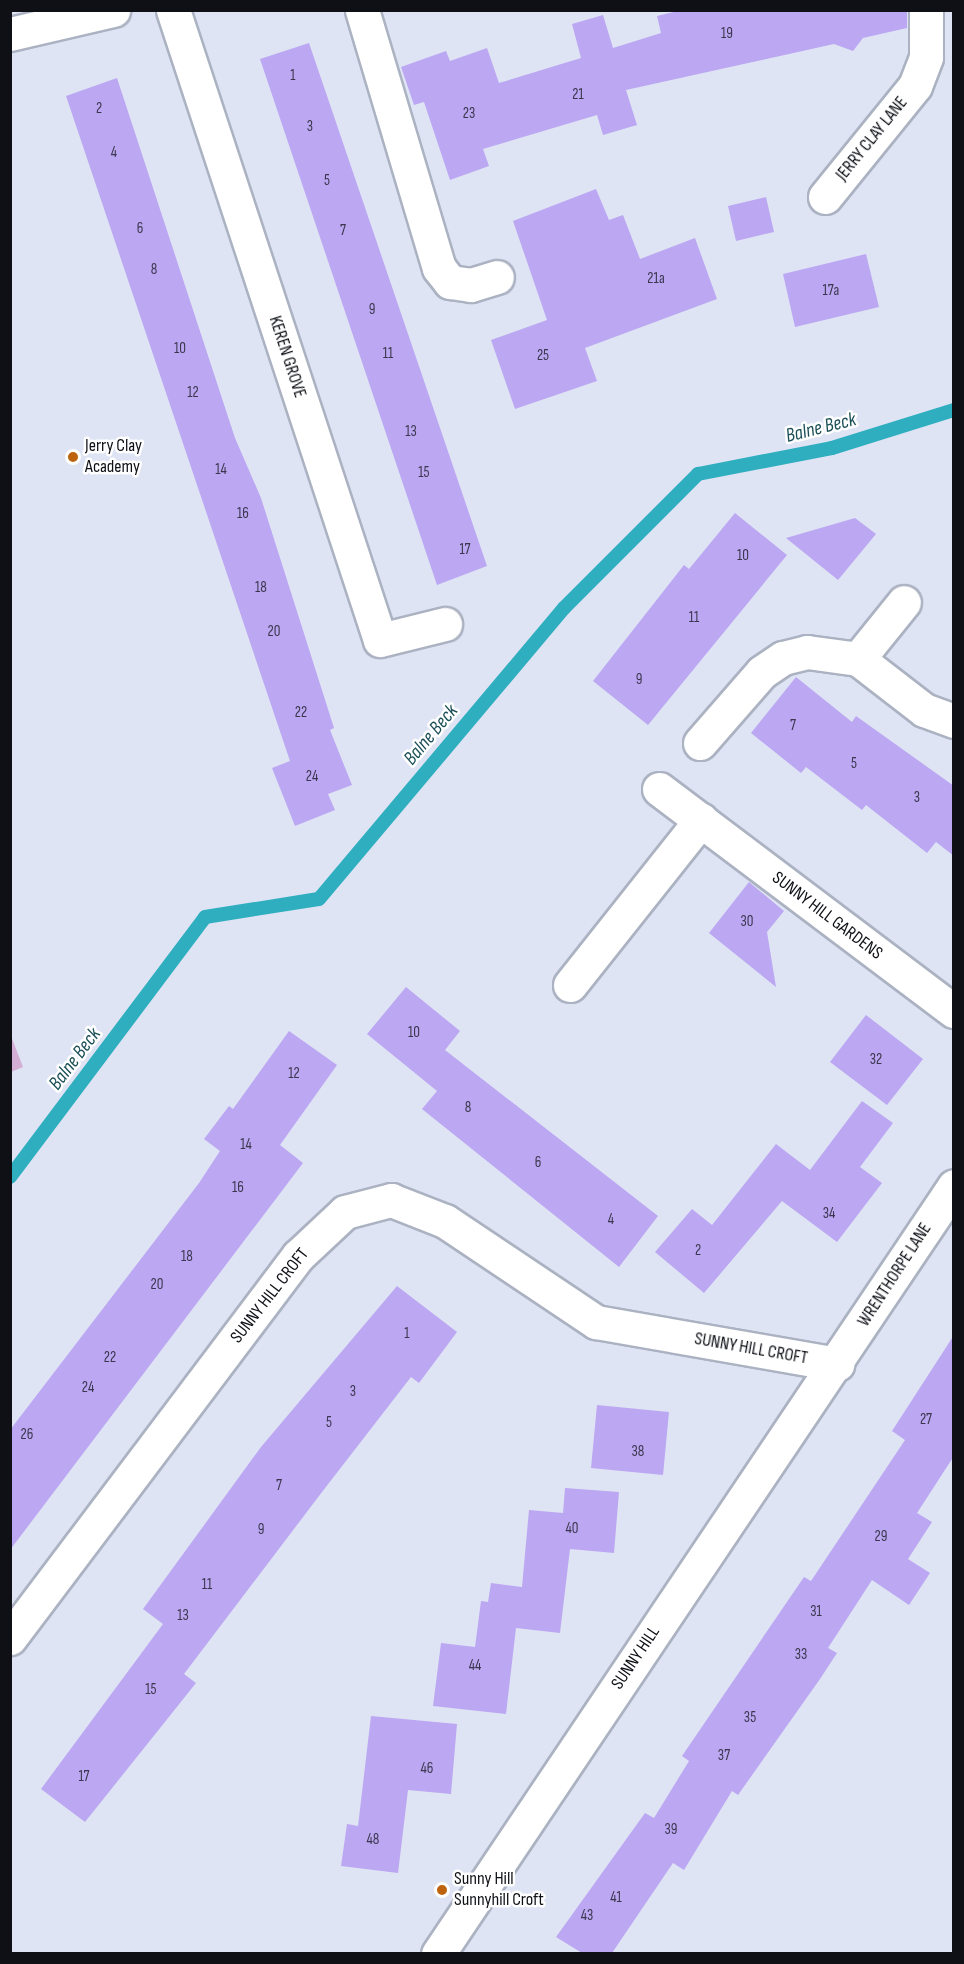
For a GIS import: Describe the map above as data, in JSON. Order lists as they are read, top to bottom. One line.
{"streets":{"street":["JERRY CLAY LANE","KEREN GROVE","SUNNY HILL GARDENS","WRENTHORPE LANE","SUNNY HILL CROFT","SUNNY HILL"]},"crossings":[["WRENTHORPE LANE","SUNNY HILL CROFT"],["WRENTHORPE LANE","SUNNY HILL"],["SUNNY HILL CROFT","SUNNY HILL"]],"water":["Balne Beck"],"places":["Jerry Clay Academy","Sunny Hill Sunnyhill Croft"],"house_numbers":["19","1","21","2","23","3","4","5","6","7","8","21a","17a","9","10","11","25","12","13","14","15","16","17","10","18","11","20","9","22","7","5","24","3","30","10","32","12","8","14","6","16","34","4","2","18","20","1","22","24","3","27","5","26","38","7","40","9","29","11","31","13","33","44","15","35","37","46","17","39","48","41","43"]}
